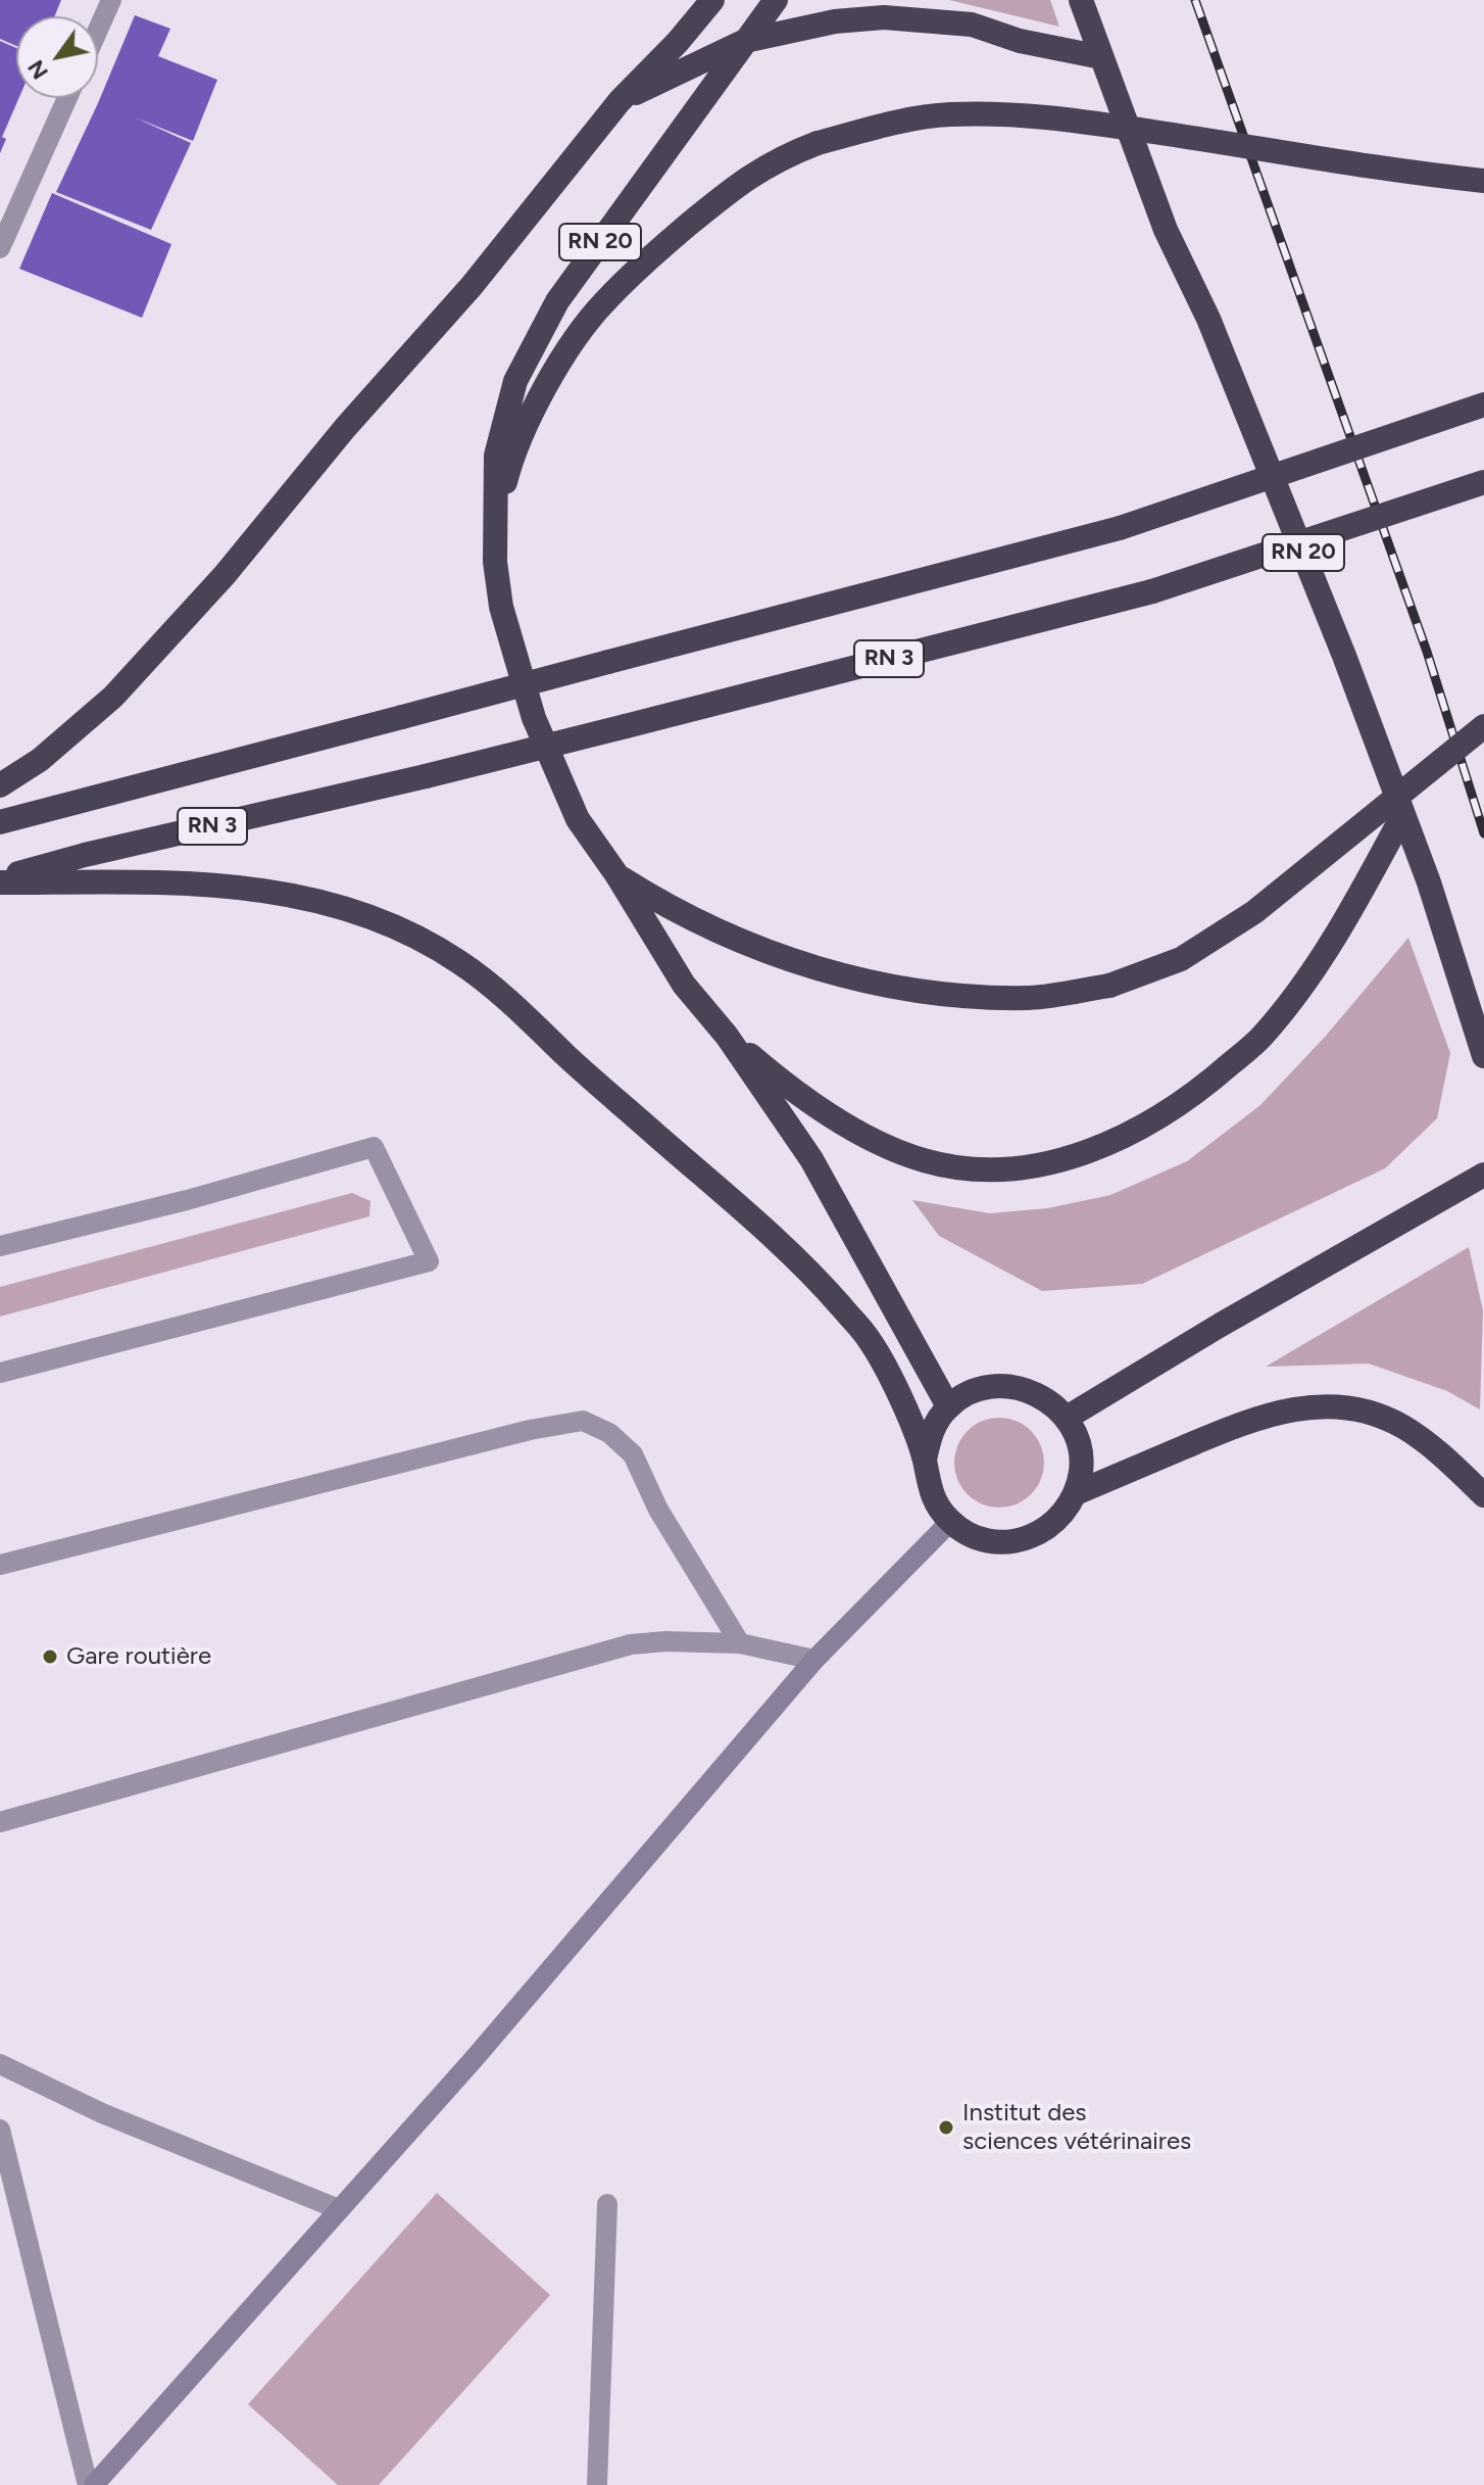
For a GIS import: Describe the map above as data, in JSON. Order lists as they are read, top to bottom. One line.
{"streets":{"highway":["RN 20","RN 3"]},"places":["Gare routière","Institut des sciences vétérinaires"],"north":"bottom left"}
